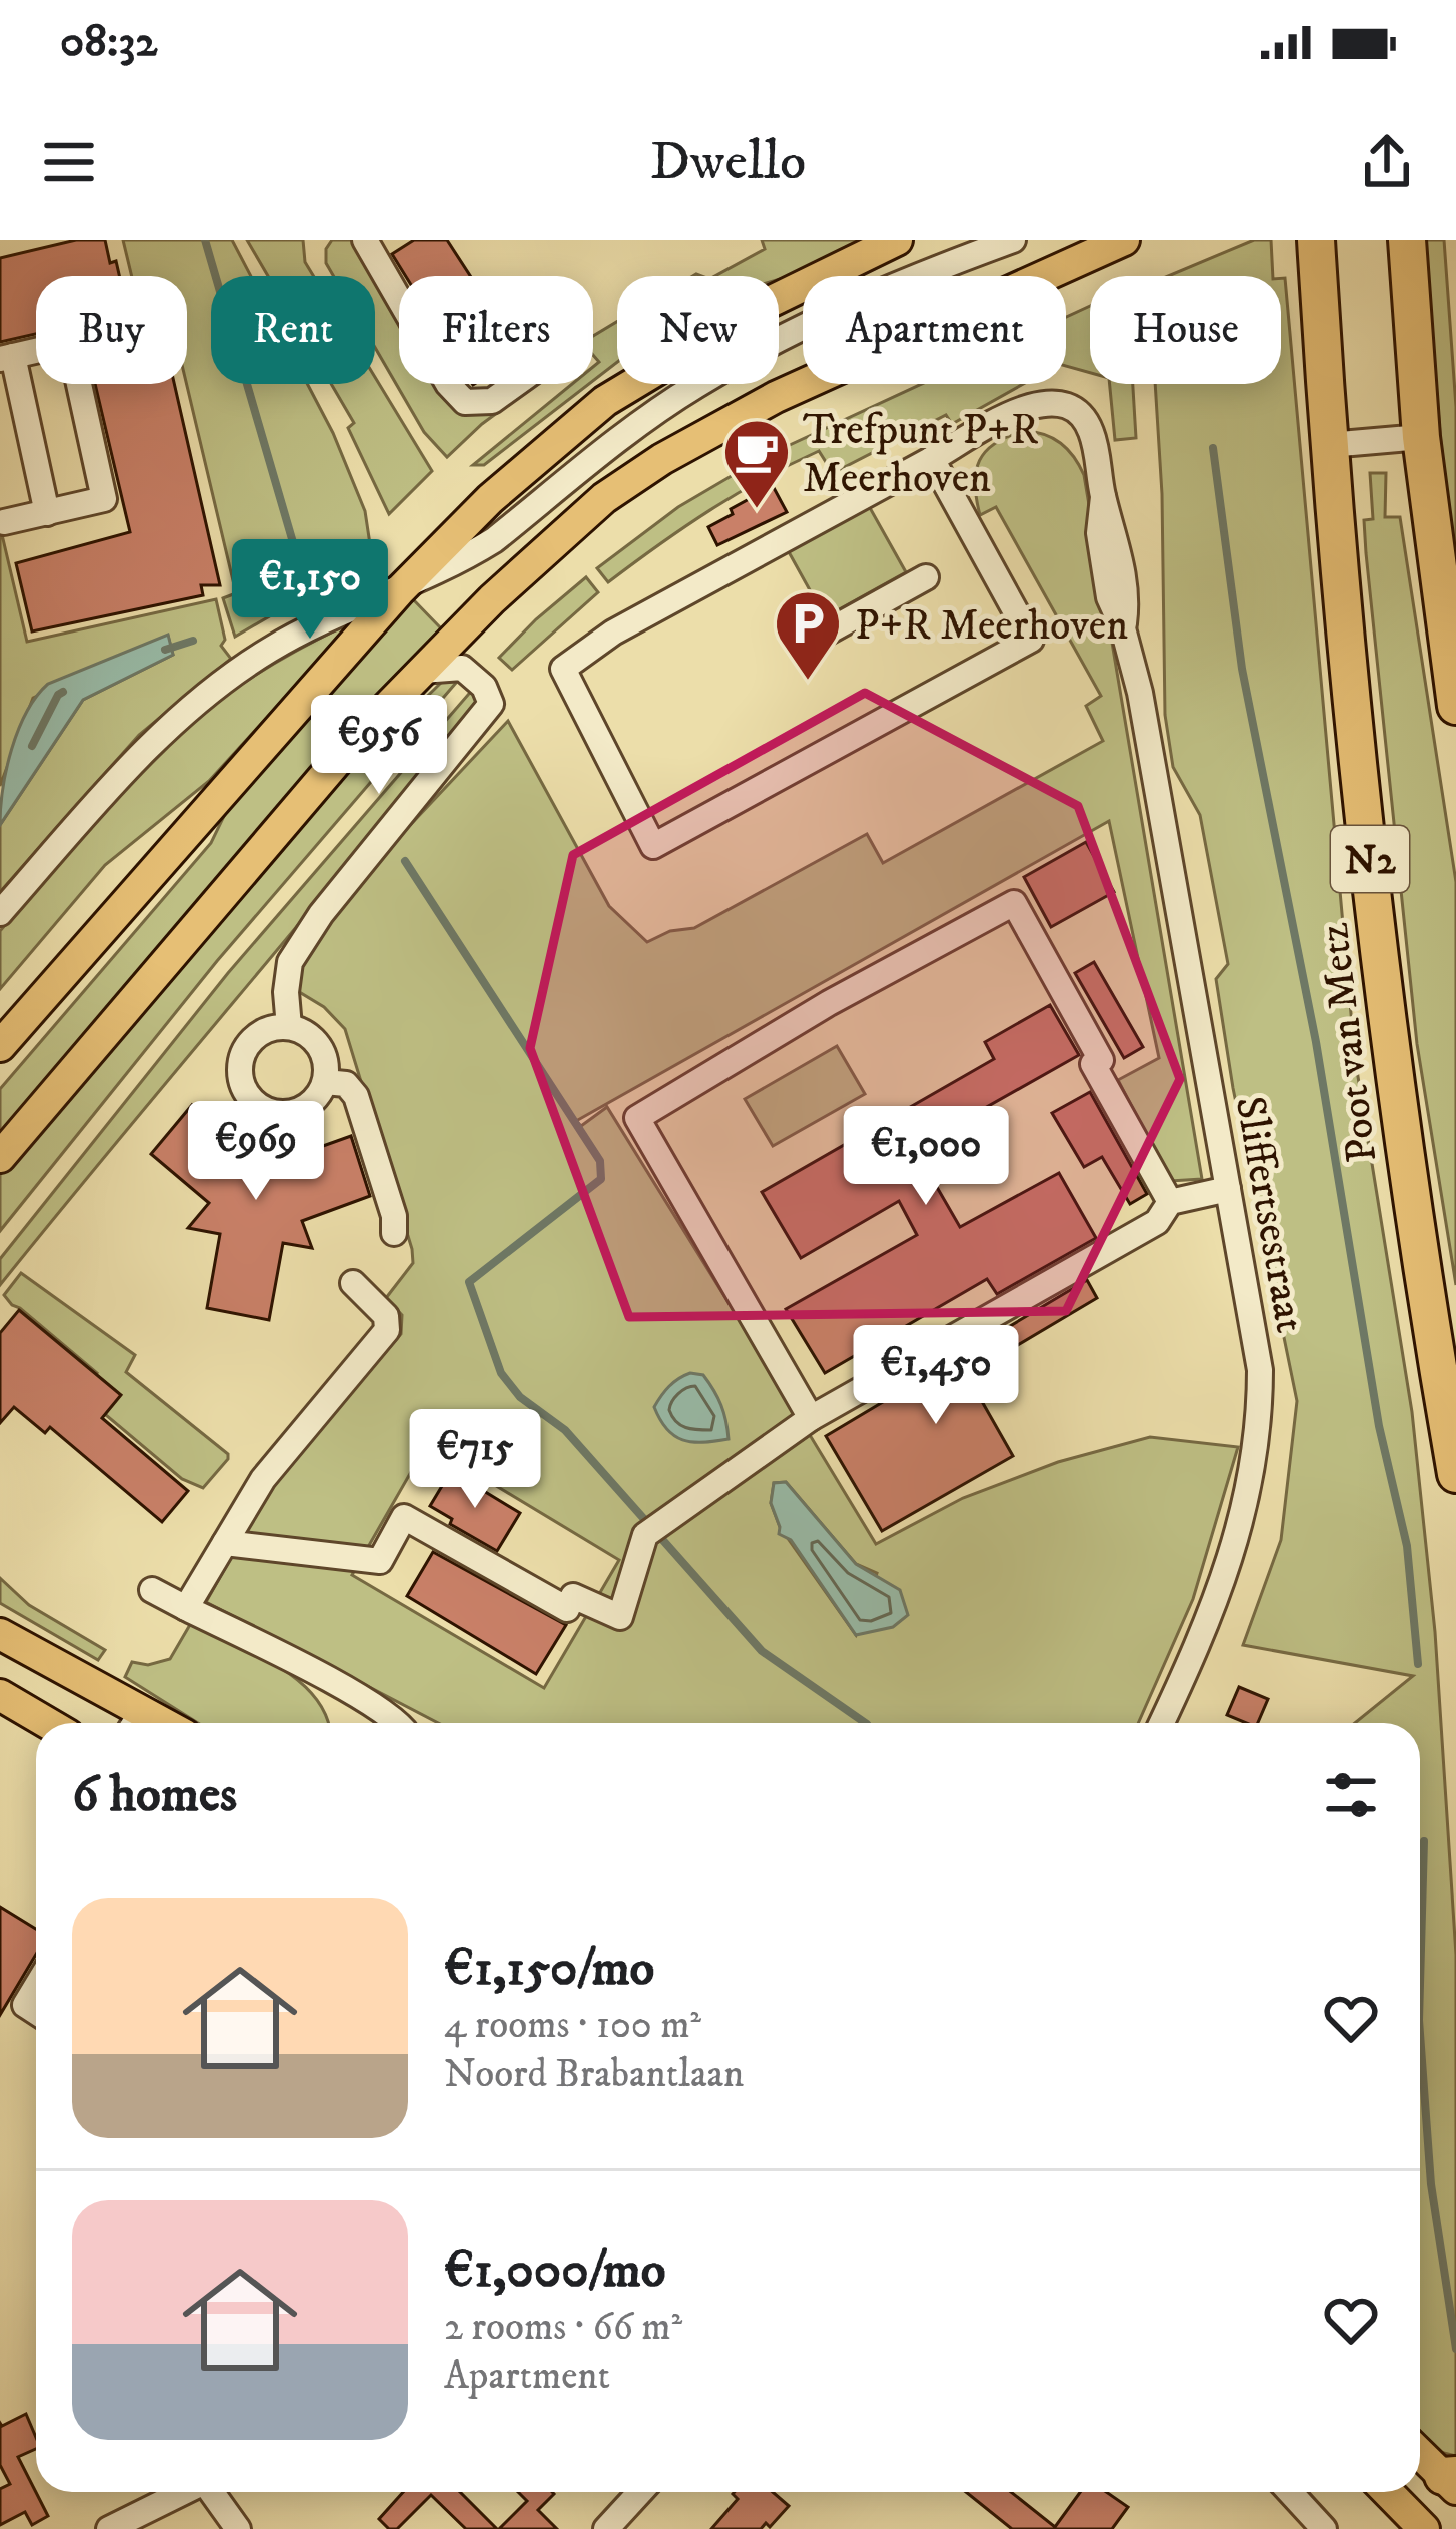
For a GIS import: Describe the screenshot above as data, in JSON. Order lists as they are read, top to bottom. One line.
{"streets":{"highway":["N2","Poot van Metz"],"street":["Sliffertsestraat"]},"places":{"cafe":["Trefpunt P+R Meerhoven"],"parking":["P+R Meerhoven"]},"page":{"status":"08:32","header":"Dwello","chip":["Buy","Rent","Filters","New","Apartment","House"],"price":["€1,150","€956","€969","€1,000","€1,450","€715"],"heading":"6 homes","list":[{"name":"€1,150/mo","note":"4 rooms · 100 m² · Noord Brabantlaan"},{"name":"€1,000/mo","note":"2 rooms · 66 m² · Apartment"}]}}
